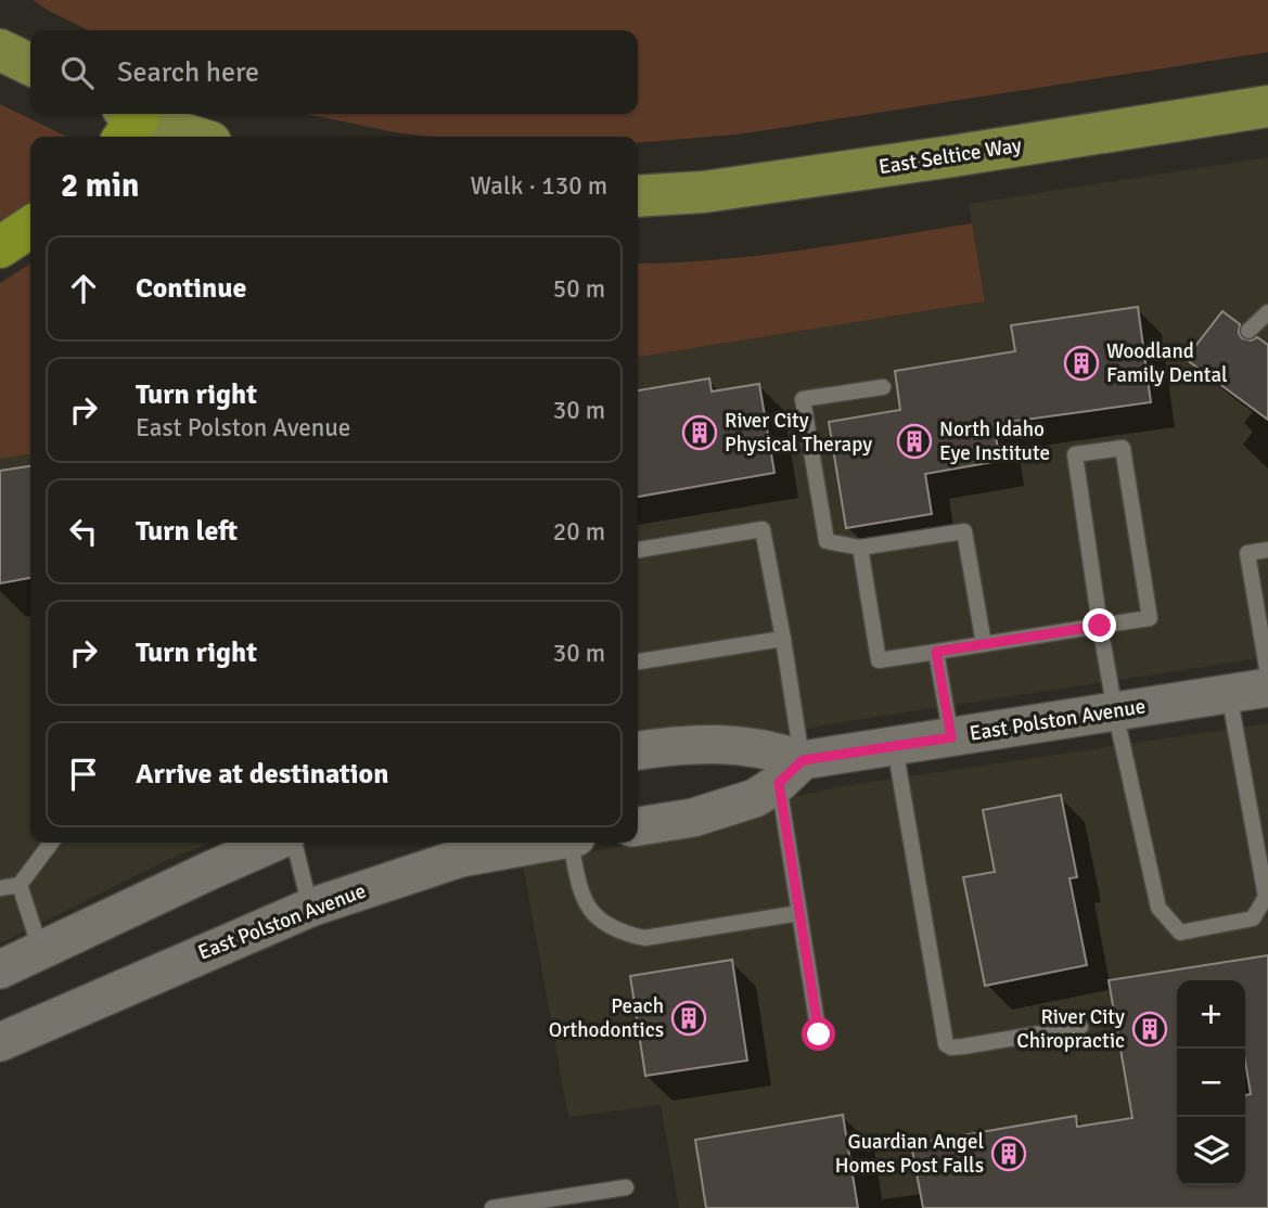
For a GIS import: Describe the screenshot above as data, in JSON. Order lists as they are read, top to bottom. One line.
{"streets":{"main road":["East Seltice Way"],"street":["East Polston Avenue"]},"places":{"building":["Woodland Family Dental","River City Physical Therapy","North Idaho Eye Institute","Peach Orthodontics","River City Chiropractic","Guardian Angel Homes Post Falls"]},"page":{"search":"Search here","heading":["2 min","Walk · 130 m"],"list":[["Continue","50 m"],["Turn right","East Polston Avenue","30 m"],["Turn left","20 m"],["Turn right","30 m"],"Arrive at destination"],"map_buttons":["+","−"]}}
